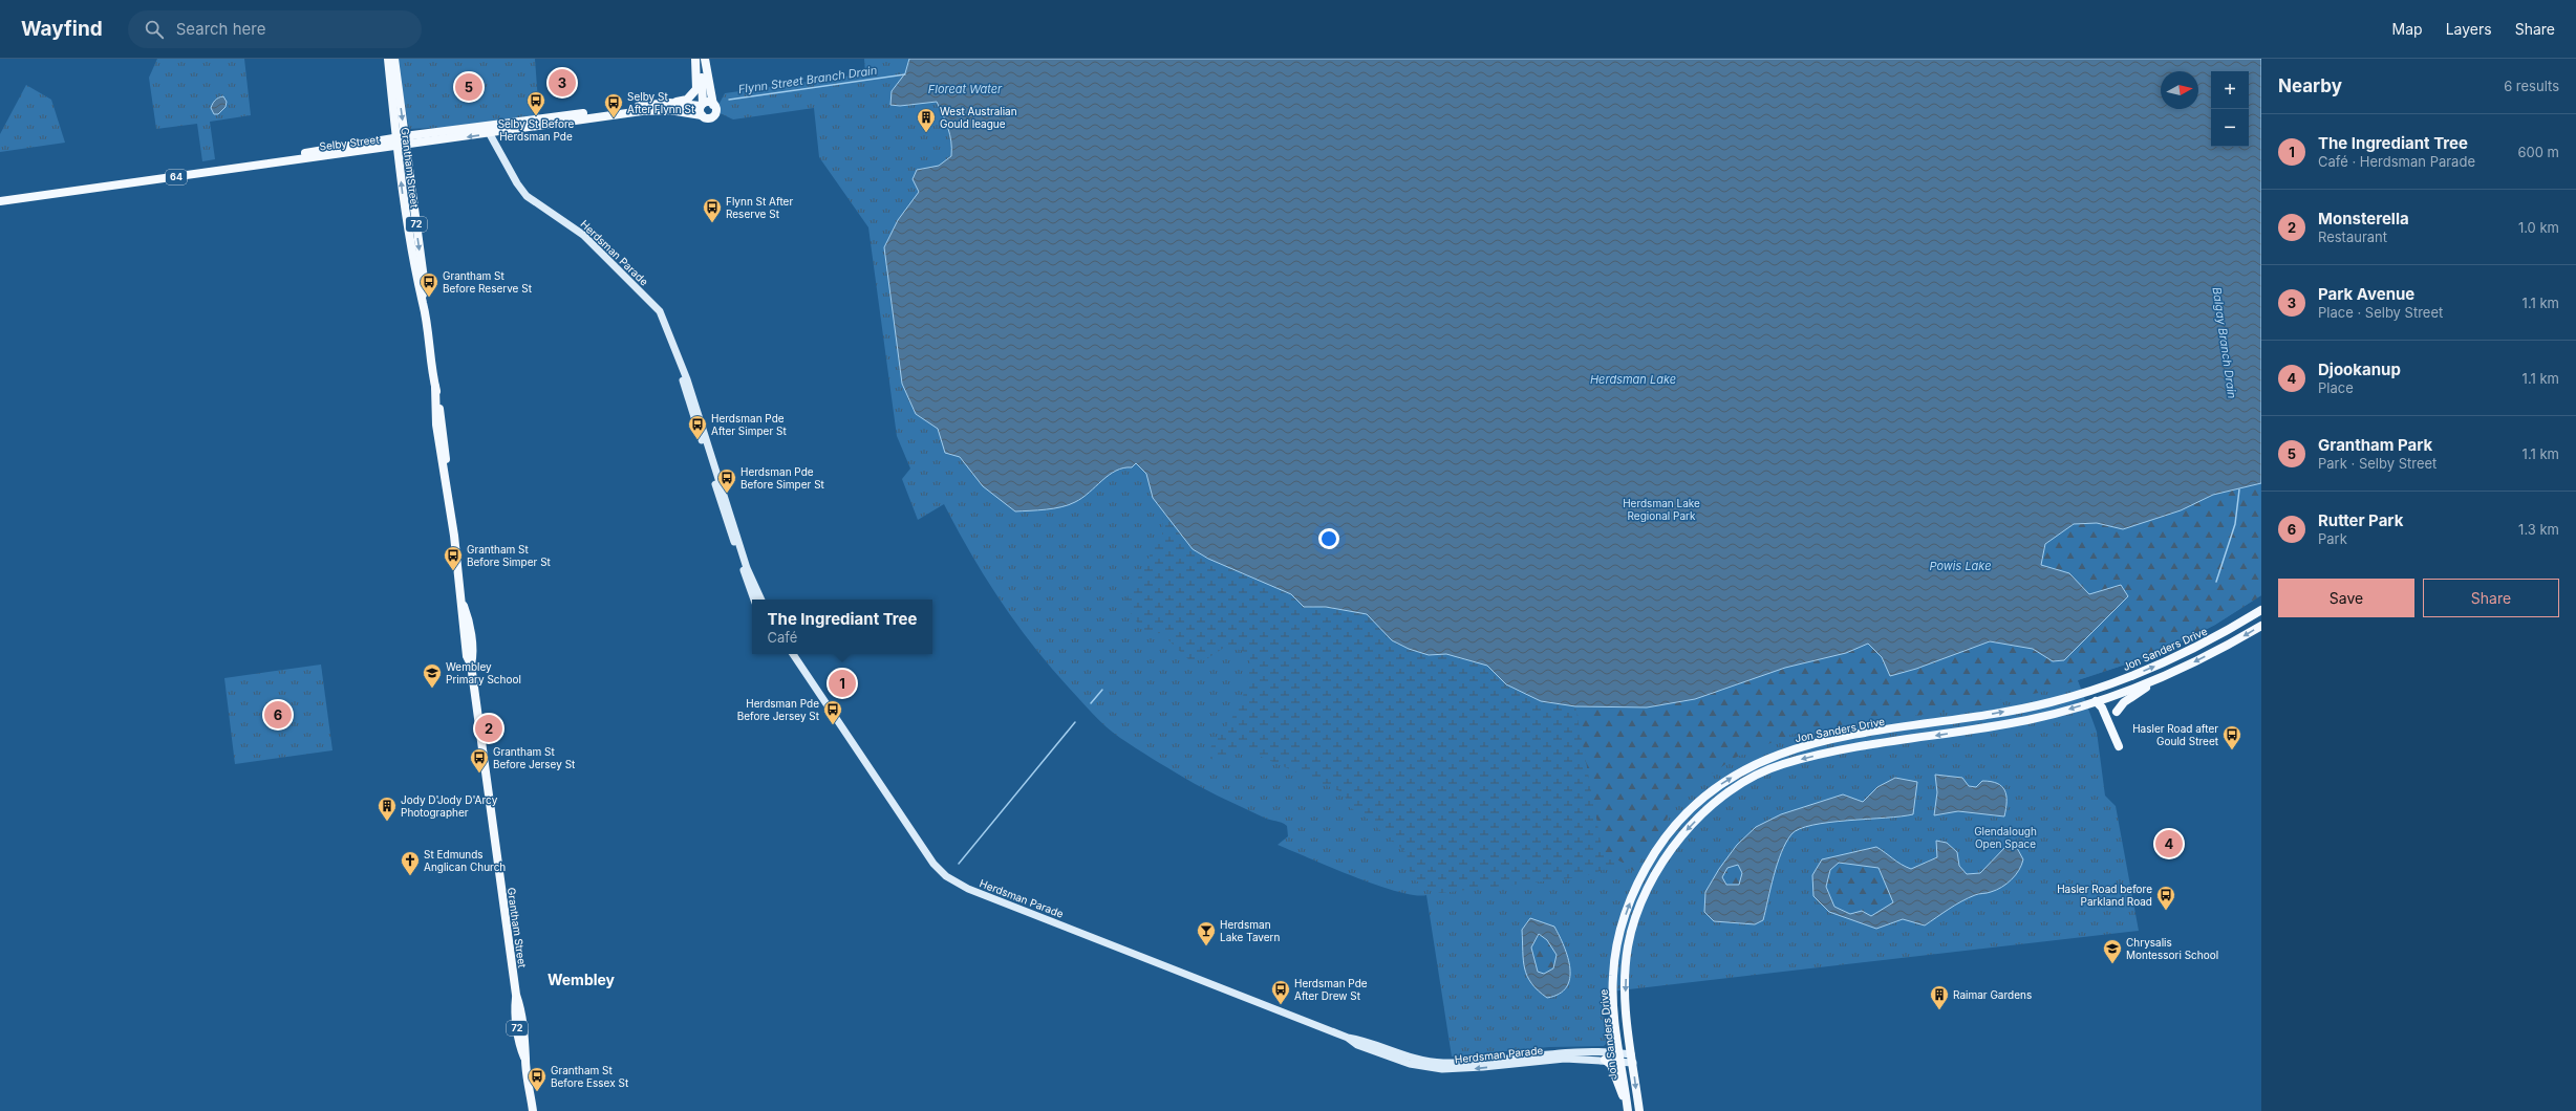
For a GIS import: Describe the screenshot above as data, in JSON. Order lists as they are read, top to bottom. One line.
{"streets":{"main road":["Selby Street","Grantham Street","64","72","Herdsman Parade","Jon Sanders Drive"]},"crossings":[["Selby Street","Grantham Street"],["Selby Street","64"],["Selby Street","Herdsman Parade"],["Herdsman Parade","Jon Sanders Drive"]],"districts":["Wembley"],"water":["Flynn Street Branch Drain","Floreat Water","Balgay Branch Drain","Herdsman Lake","Powis Lake"],"parks":["Herdsman Lake Regional Park","Glendalough Open Space"],"places":{"bus stop":["Selby St Before Herdsman Pde","Selby St After Flynn St","Flynn St After Reserve St","Grantham St Before Reserve St","Herdsman Pde After Simper St","Herdsman Pde Before Simper St","Grantham St Before Simper St","Herdsman Pde Before Jersey St","Hasler Road after Gould Street","Grantham St Before Jersey St","Hasler Road before Parkland Road","Herdsman Pde After Drew St","Grantham St Before Essex St"],"building":["West Australian Gould league","Jody D'Jody D'Arcy Photographer","Raimar Gardens"],"school or university":["Wembley Primary School","Chrysalis Montessori School"],"church":["St Edmunds Anglican Church"],"bar":["Herdsman Lake Tavern"]},"north":"right","page":{"header":"Wayfind","search":"Search here","nav":["Map","Layers","Share"],"heading":["Nearby","6 results"],"pins":["3","5","1","6","2","4"],"map_buttons":["+","−"],"list":[{"mark":"1","name":"The Ingrediant Tree","note":"Café · Herdsman Parade","value":"600 m"},{"mark":"2","name":"Monsterella","note":"Restaurant","value":"1.0 km"},{"mark":"3","name":"Park Avenue","note":"Place · Selby Street","value":"1.1 km"},{"mark":"4","name":"Djookanup","note":"Place","value":"1.1 km"},{"mark":"5","name":"Grantham Park","note":"Park · Selby Street","value":"1.1 km"},{"mark":"6","name":"Rutter Park","note":"Park","value":"1.3 km"}],"buttons":["Save","Share"],"popup":["The Ingrediant Tree","Café"]}}
